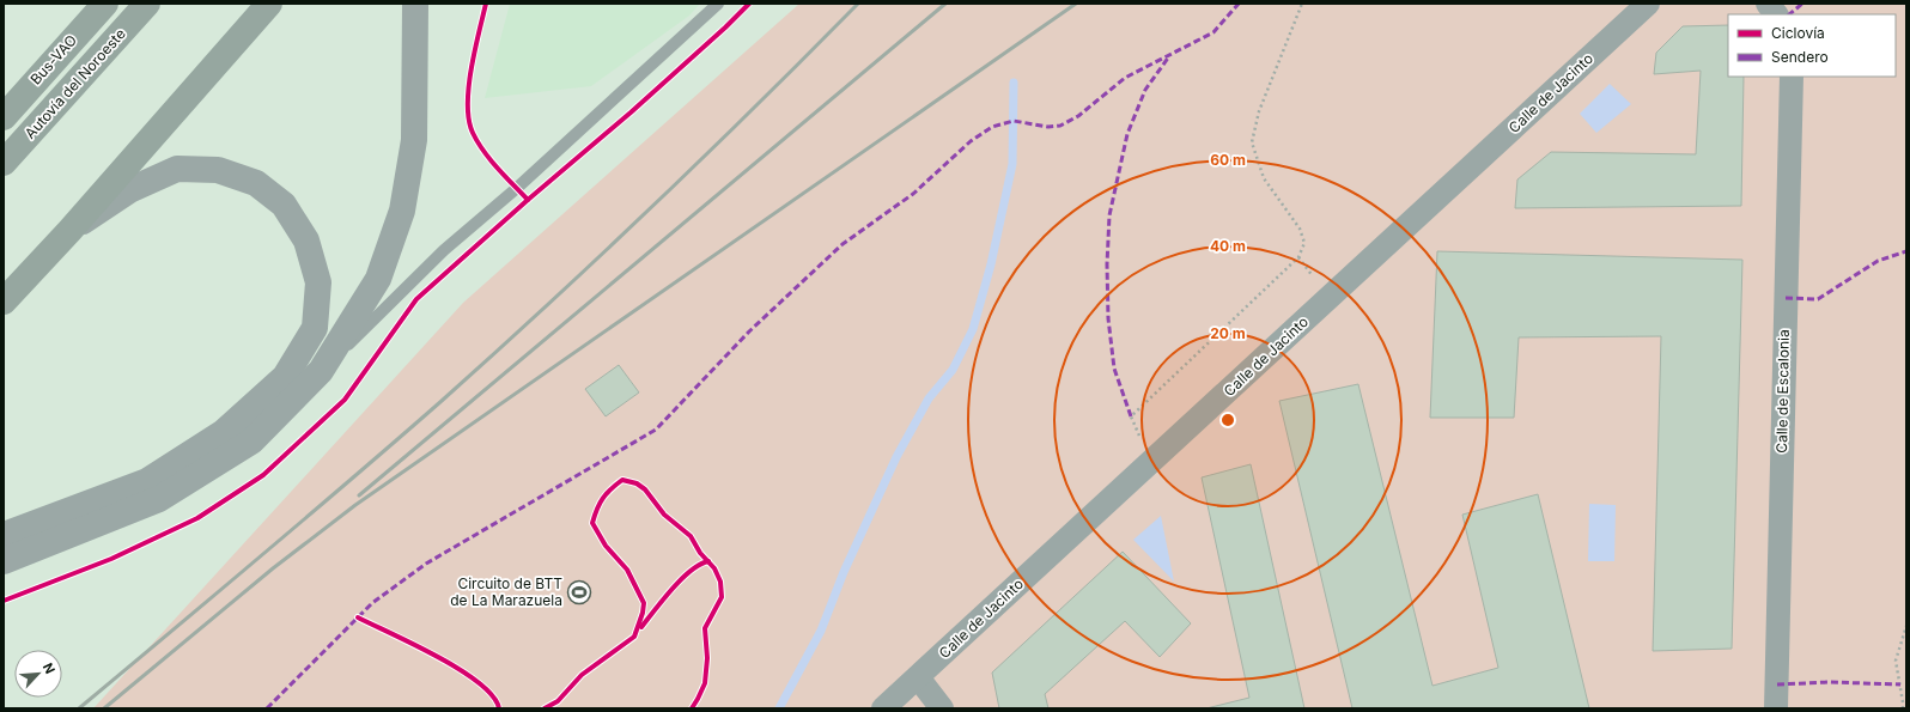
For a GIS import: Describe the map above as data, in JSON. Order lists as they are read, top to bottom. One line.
{"streets":{"highway":["Bus-VAO","Autovía del Noroeste"],"street":["Calle de Jacinto","Calle de Escalonia"]},"places":{"sports":["Circuito de BTT de La Marazuela"]},"legend":["Ciclovía","Sendero"],"north":"top right","rings":["60 m","40 m","20 m"]}
